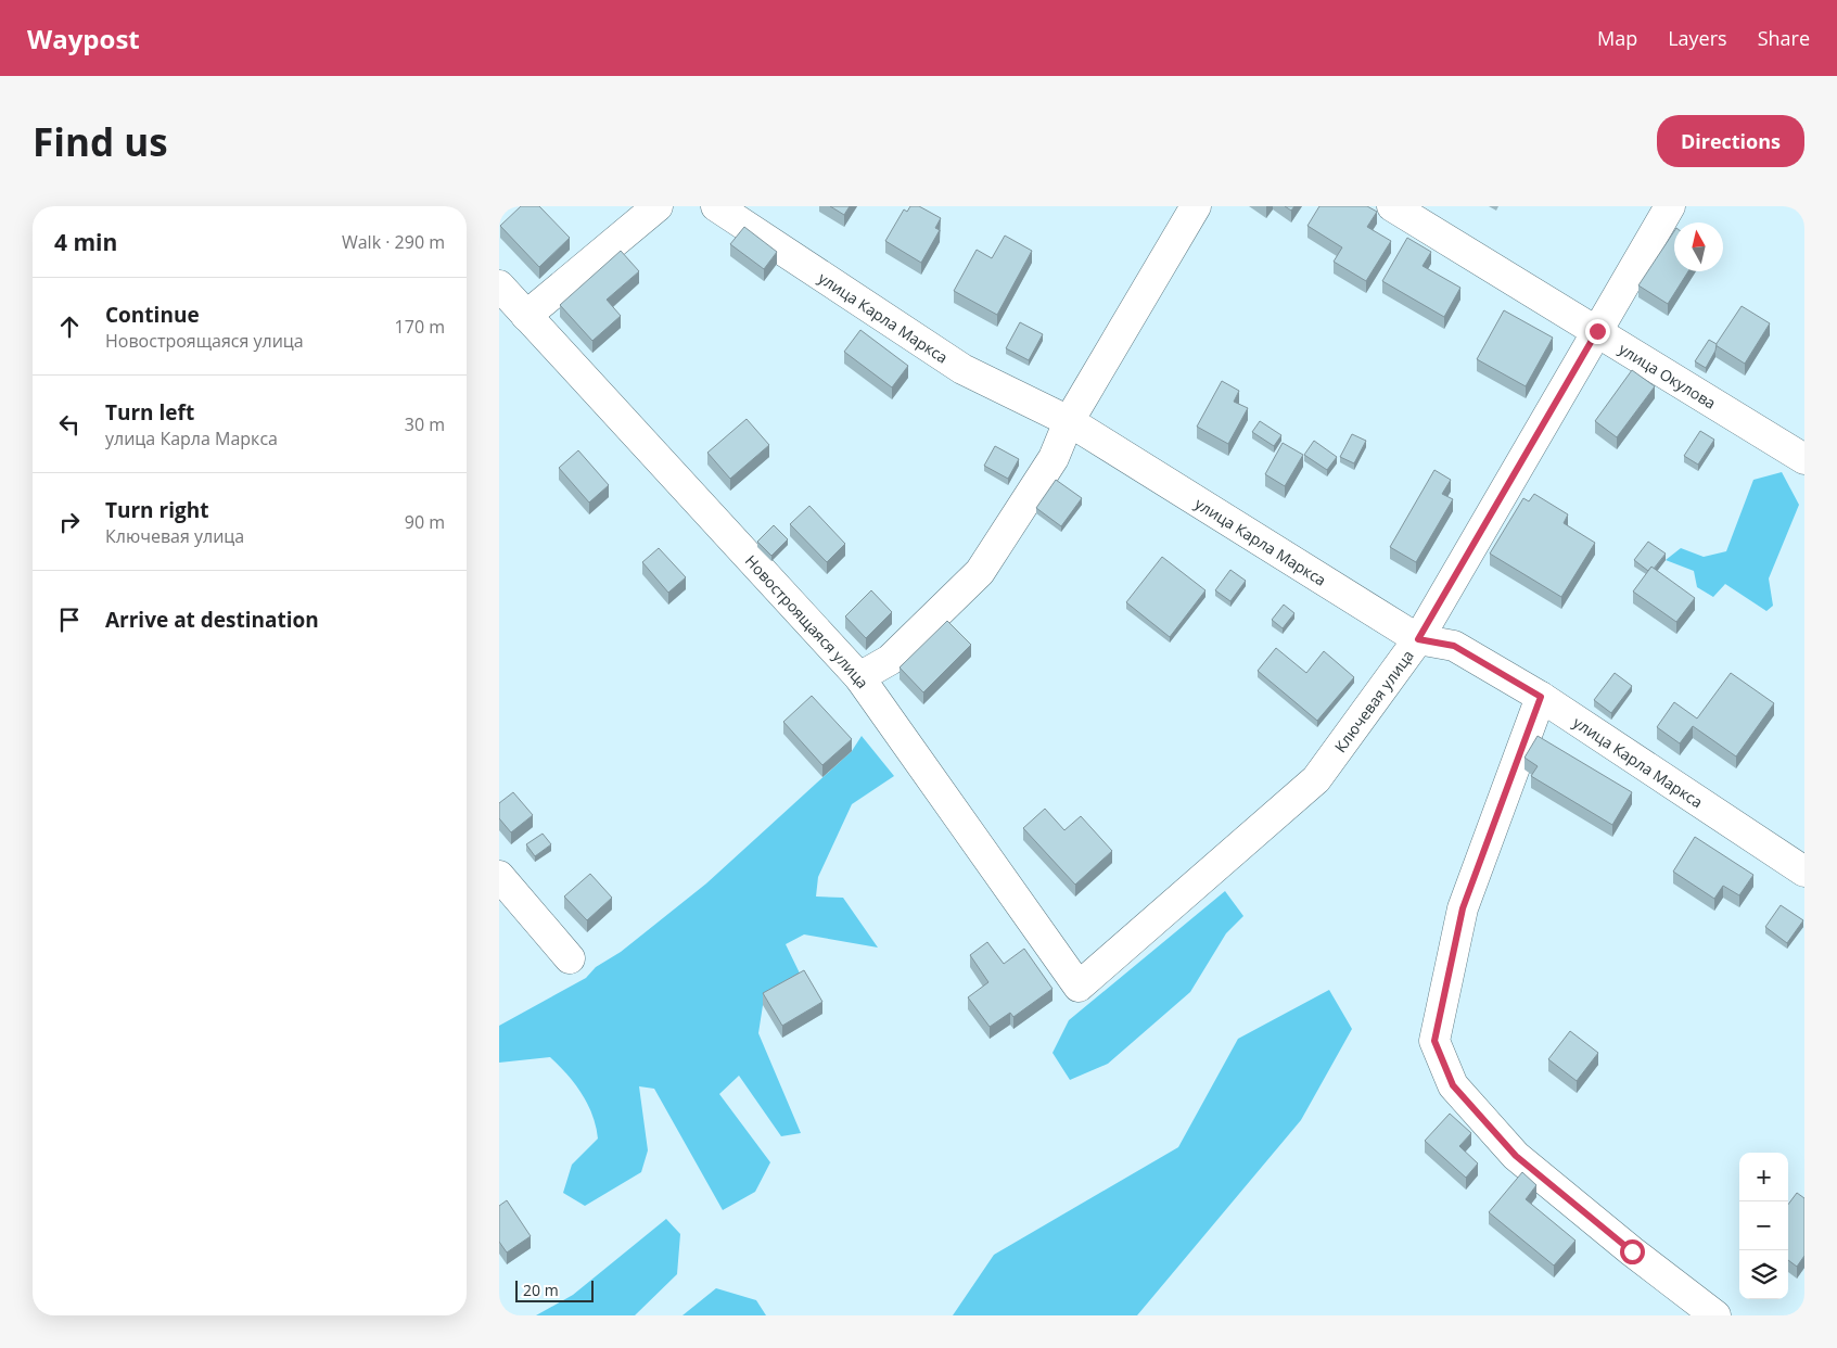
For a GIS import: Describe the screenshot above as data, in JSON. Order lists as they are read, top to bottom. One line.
{"streets":{"street":["улица Карла Маркса","улица Окулова","Новостроящаяся улица","Ключевая улица"]},"crossings":[["улица Карла Маркса","Ключевая улица"],["улица Окулова","Ключевая улица"],["Новостроящаяся улица","Ключевая улица"]],"scale_bar":"20 m","north":"top","page":{"header":"Waypost","nav":["Map","Layers","Share"],"buttons":"Directions","title":"Find us","heading":["4 min","Walk · 290 m"],"list":[["Continue","Новостроящаяся улица","170 m"],["Turn left","улица Карла Маркса","30 m"],["Turn right","Ключевая улица","90 m"],"Arrive at destination"],"map_buttons":["+","−"],"scale":"20 m"}}
